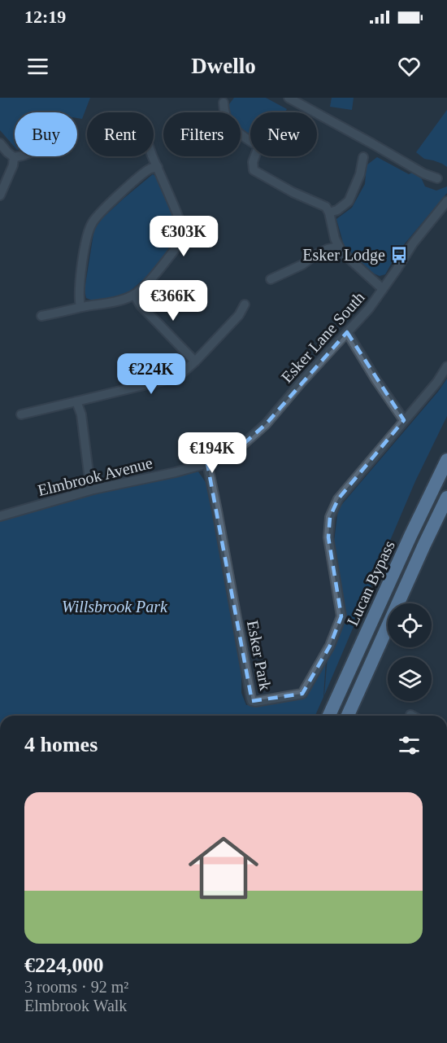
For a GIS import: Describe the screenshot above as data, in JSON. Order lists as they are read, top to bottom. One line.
{"streets":{"highway":["Lucan Bypass"],"street":["Esker Lane South","Elmbrook Avenue","Esker Park"]},"crossings":[["Esker Lane South","Elmbrook Avenue"],["Esker Lane South","Esker Park"]],"parks":["Willsbrook Park"],"places":{"bus stop":["Esker Lodge"]},"page":{"status":"12:19","header":"Dwello","chip":["Buy","Rent","Filters","New"],"price":["€303K","€366K","€224K","€194K"],"heading":"4 homes","list":[{"name":"€224,000","note":"3 rooms · 92 m² · Elmbrook Walk"}]}}
